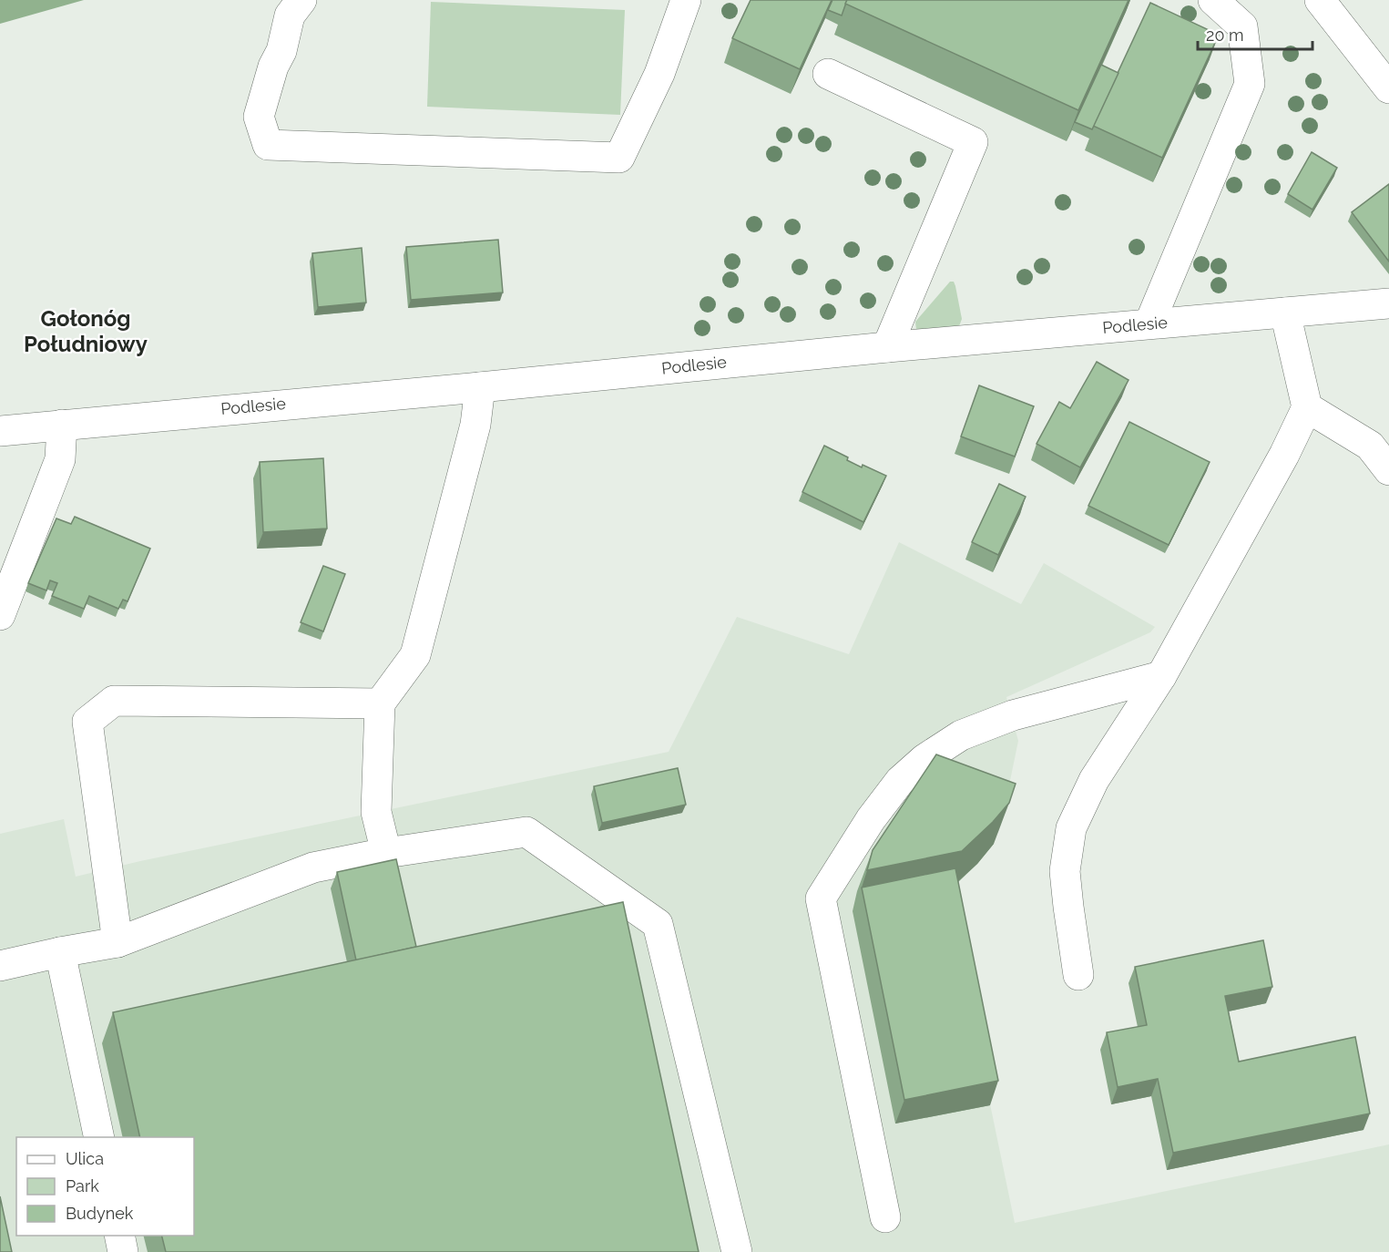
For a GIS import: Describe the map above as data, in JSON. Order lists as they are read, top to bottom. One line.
{"streets":{"street":["Podlesie"]},"districts":["Gołonóg Południowy"],"legend":["Ulica","Park","Budynek"],"scale_bar":"20 m"}
